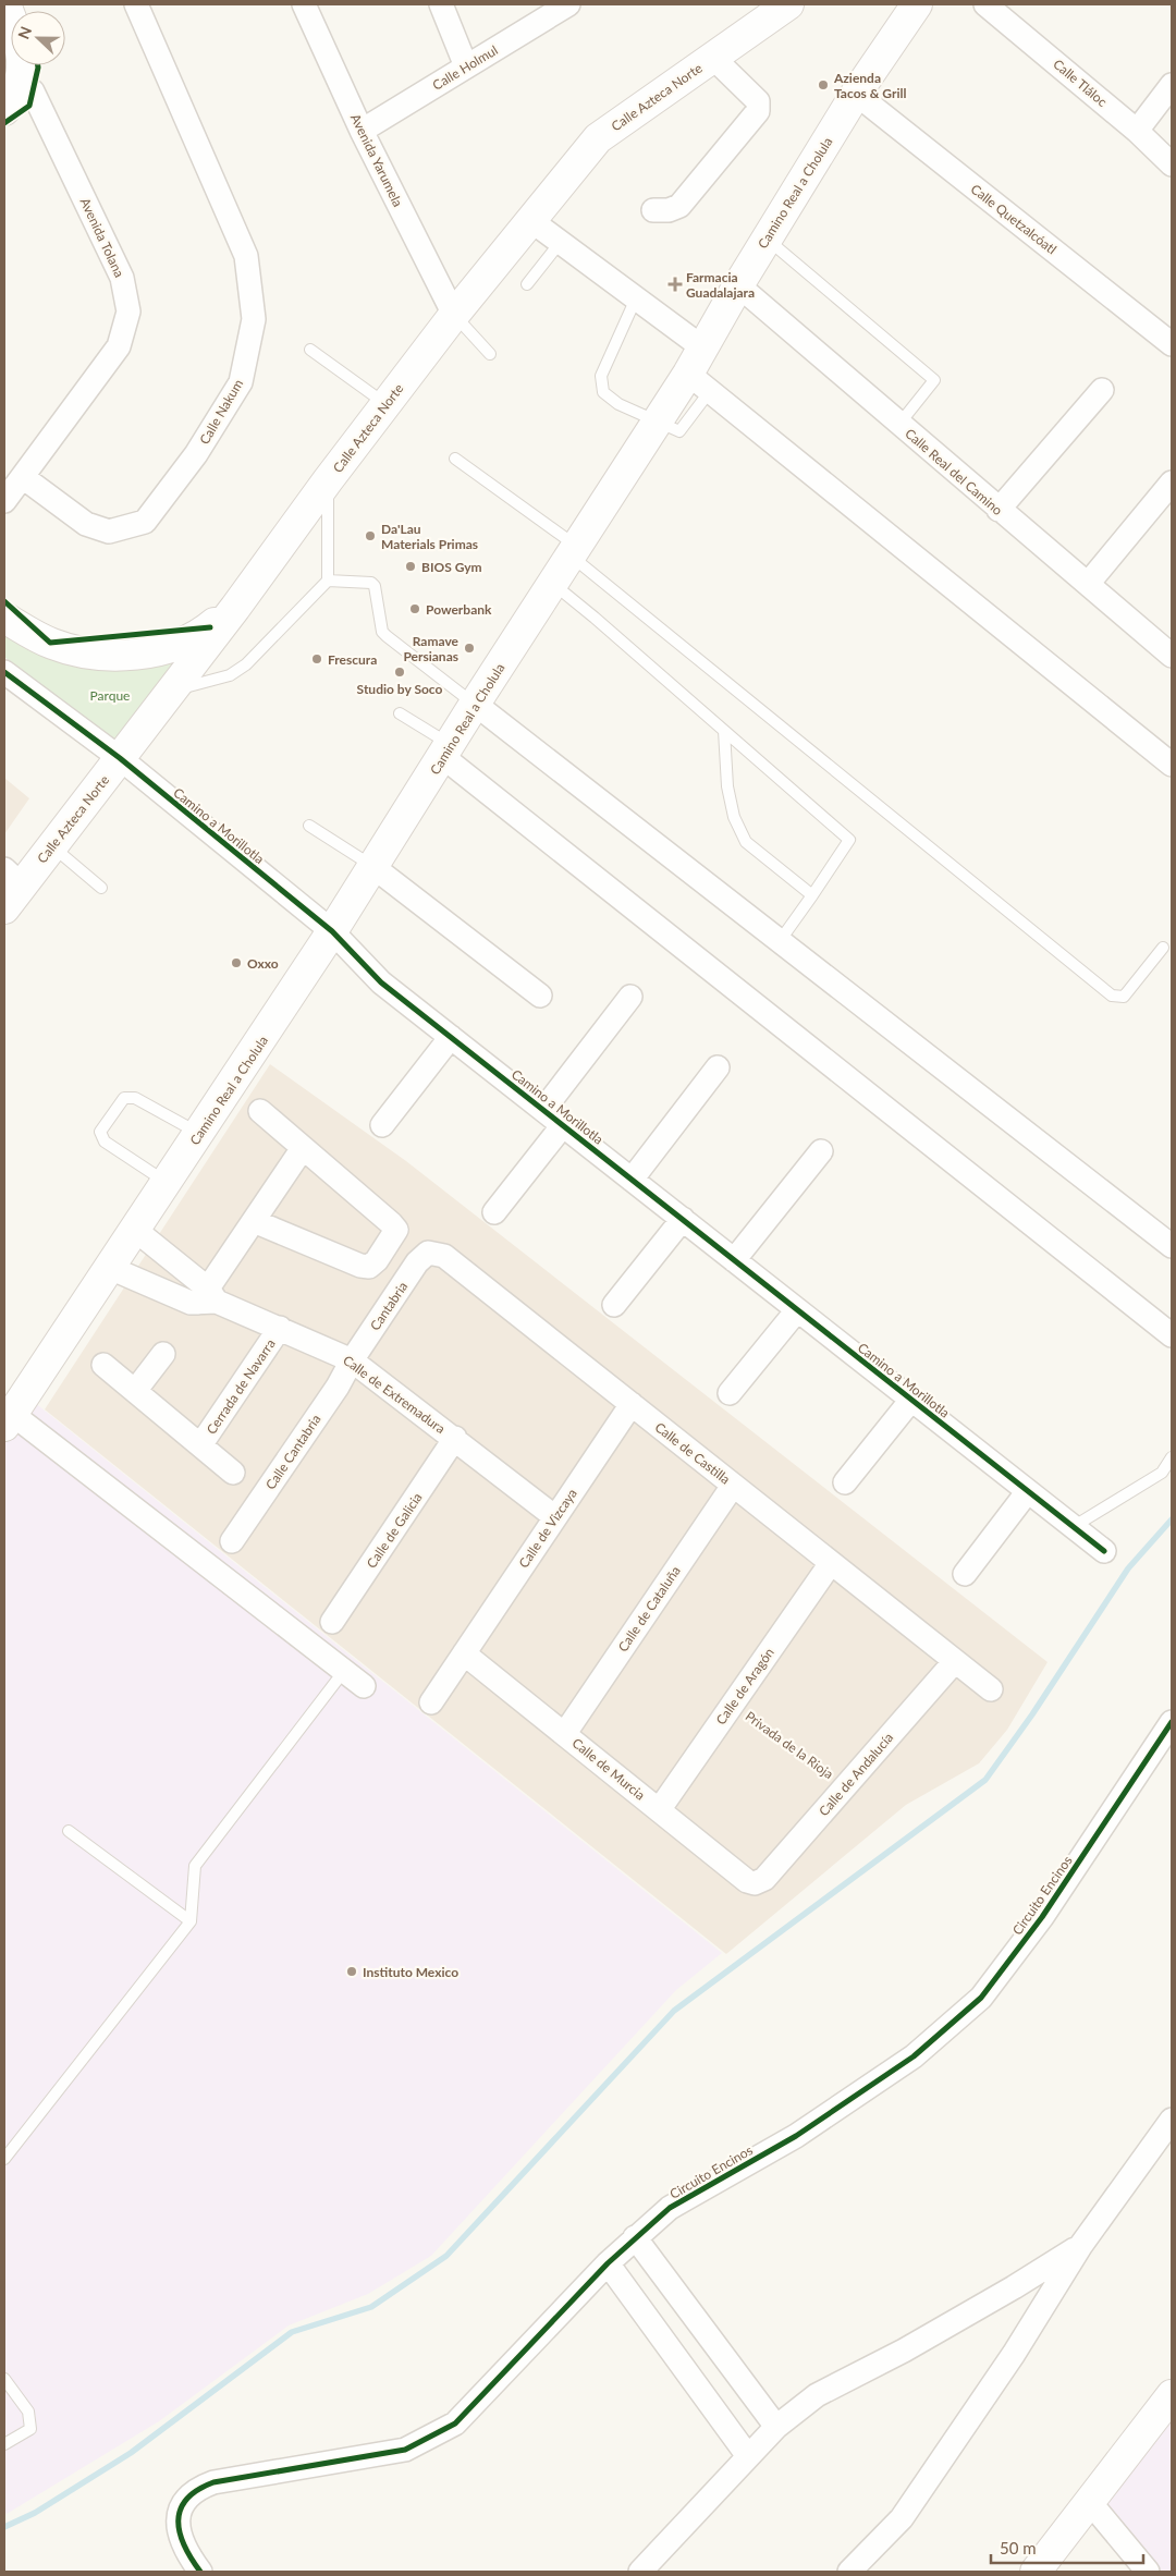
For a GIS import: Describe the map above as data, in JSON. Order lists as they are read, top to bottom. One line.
{"streets":{"main road":["Calle Azteca Norte","Camino Real a Cholula"],"street":["Calle Holmul","Calle Tláloc","Avenida Yarumela","Calle Quetzalcóatl","Avenida Tolana","Calle Nakum","Calle Real del Camino","Camino a Morillotla","Cantabria","Cerrada de Navarra","Calle de Extremadura","Calle Cantabria","Calle de Castilla","Calle de Vizcaya","Calle de Galicia","Calle de Cataluña","Calle de Aragón","Calle de Murcia","Calle de Andalucía","Circuito Encinos"],"path":["Privada de la Rioja"]},"crossings":[["Calle Holmul","Avenida Yarumela"],["Calle Azteca Norte","Avenida Yarumela"],["Calle Azteca Norte","Camino a Morillotla"],["Camino Real a Cholula","Calle Quetzalcóatl"],["Camino Real a Cholula","Calle Real del Camino"],["Camino Real a Cholula","Camino a Morillotla"],["Camino Real a Cholula","Calle de Extremadura"],["Avenida Tolana","Calle Nakum"],["Cantabria","Calle de Extremadura"],["Cantabria","Calle Cantabria"],["Cantabria","Calle de Castilla"],["Cerrada de Navarra","Calle de Extremadura"],["Calle de Extremadura","Calle Cantabria"],["Calle de Extremadura","Calle de Vizcaya"],["Calle de Extremadura","Calle de Galicia"],["Calle de Castilla","Calle de Vizcaya"],["Calle de Castilla","Calle de Cataluña"],["Calle de Castilla","Calle de Aragón"],["Calle de Castilla","Calle de Andalucía"],["Calle de Vizcaya","Calle de Murcia"],["Calle de Cataluña","Calle de Murcia"],["Calle de Aragón","Privada de la Rioja"],["Calle de Aragón","Calle de Murcia"],["Privada de la Rioja","Calle de Andalucía"],["Calle de Murcia","Calle de Andalucía"]],"parks":["Parque"],"places":{"other":["Azienda Tacos & Grill","Da'Lau Materials Primas","BIOS Gym","Powerbank","Ramave Persianas","Frescura","Studio by Soco","Oxxo","Instituto Mexico"],"health":["Farmacia Guadalajara"]},"scale_bar":"50 m","north":"left"}
